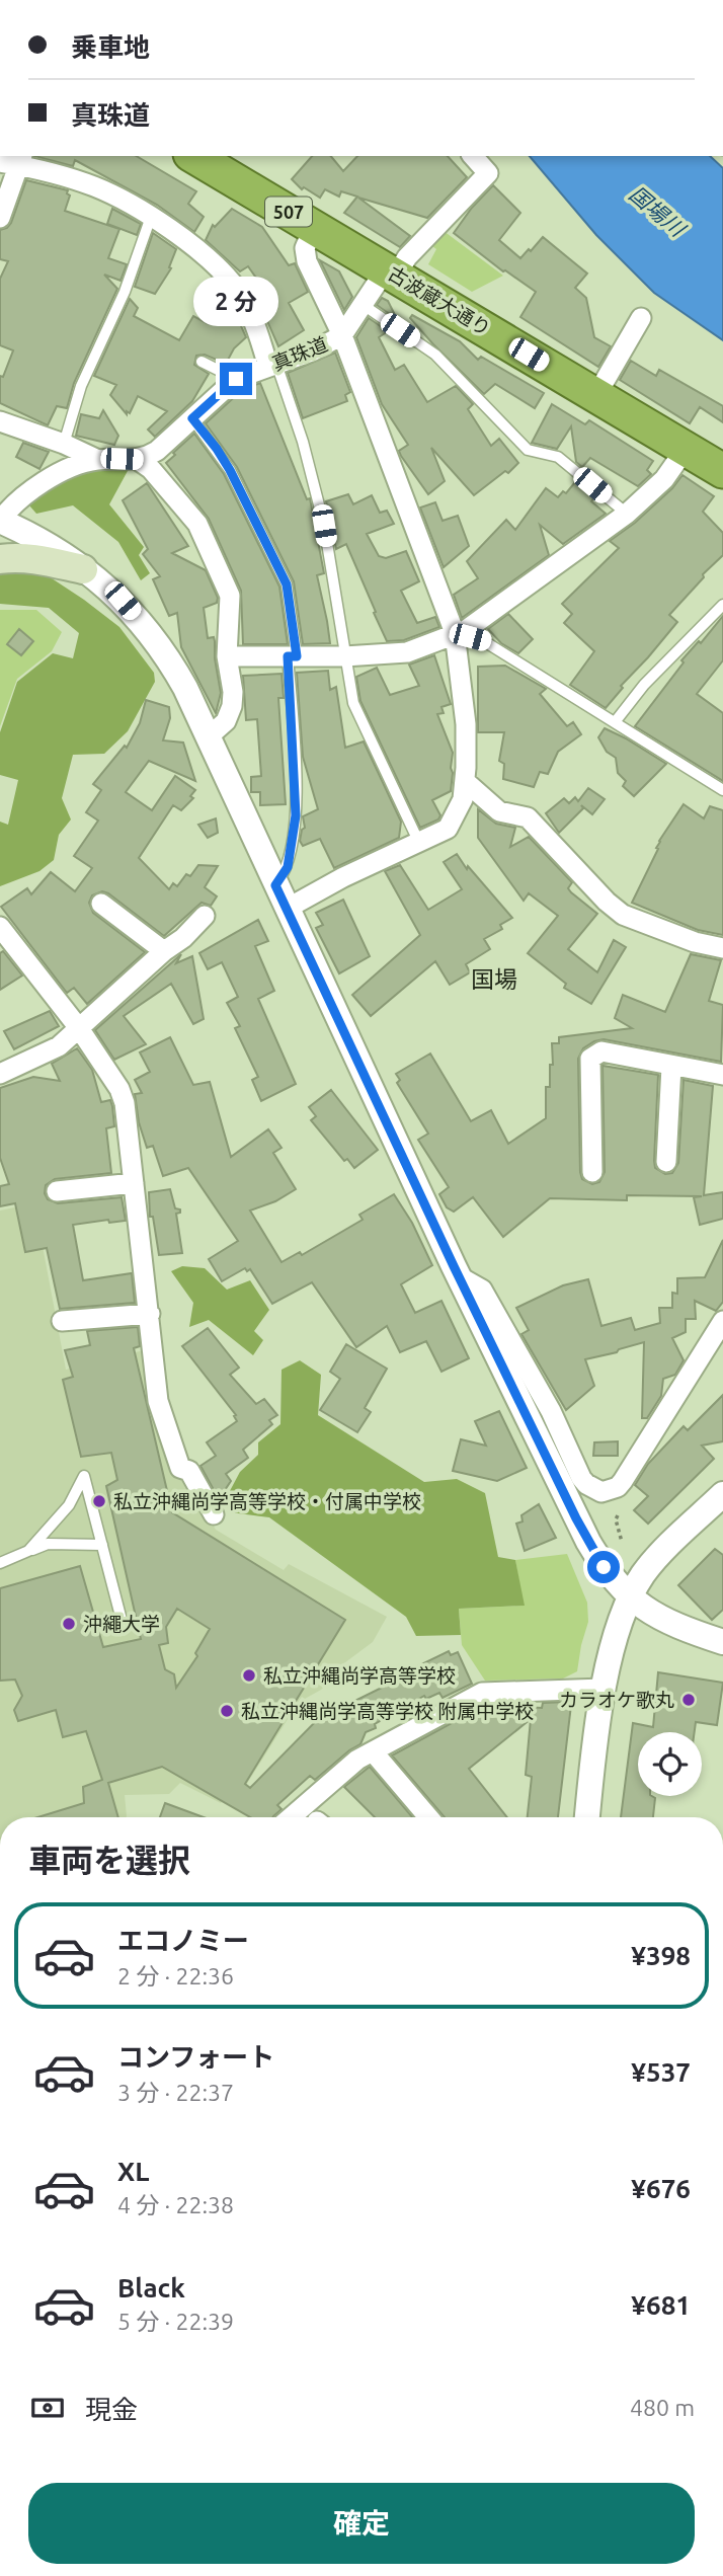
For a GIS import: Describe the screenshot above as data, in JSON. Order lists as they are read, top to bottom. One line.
{"streets":{"highway":["507","古波蔵大通り"],"street":["真珠道"]},"crossings":[["古波蔵大通り","真珠道"]],"districts":["国場"],"water":["国場川"],"places":["私立沖縄尚学高等学校・付属中学校","沖繩大学","私立沖縄尚学高等学校","カラオケ歌丸","私立沖縄尚学高等学校 附属中学校"],"page":{"banner":["乗車地","真珠道"],"bubble":"2 分","heading":"車両を選択","list":[{"name":"エコノミー","note":"2 分 · 22:36","value":"¥398"},{"name":"コンフォート","note":"3 分 · 22:37","value":"¥537"},{"name":"XL","note":"4 分 · 22:38","value":"¥676"},{"name":"Black","note":"5 分 · 22:39","value":"¥681"}],"pay":["現金","480 m"],"buttons":"確定"}}
